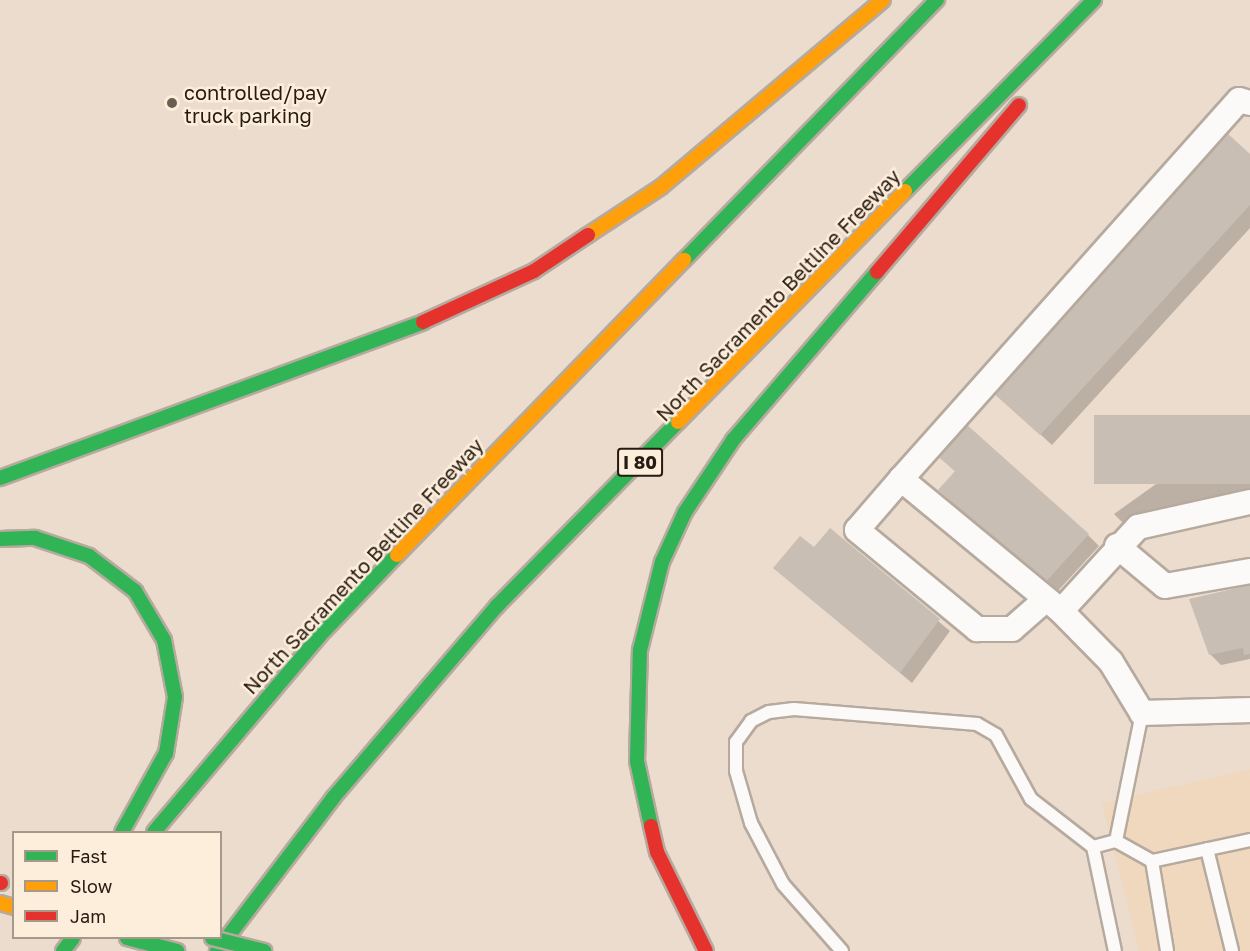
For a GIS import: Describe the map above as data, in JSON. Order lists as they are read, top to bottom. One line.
{"streets":{"main road":["North Sacramento Beltline Freeway","I 80"]},"places":["controlled/pay truck parking"],"legend":["Fast","Slow","Jam"]}
